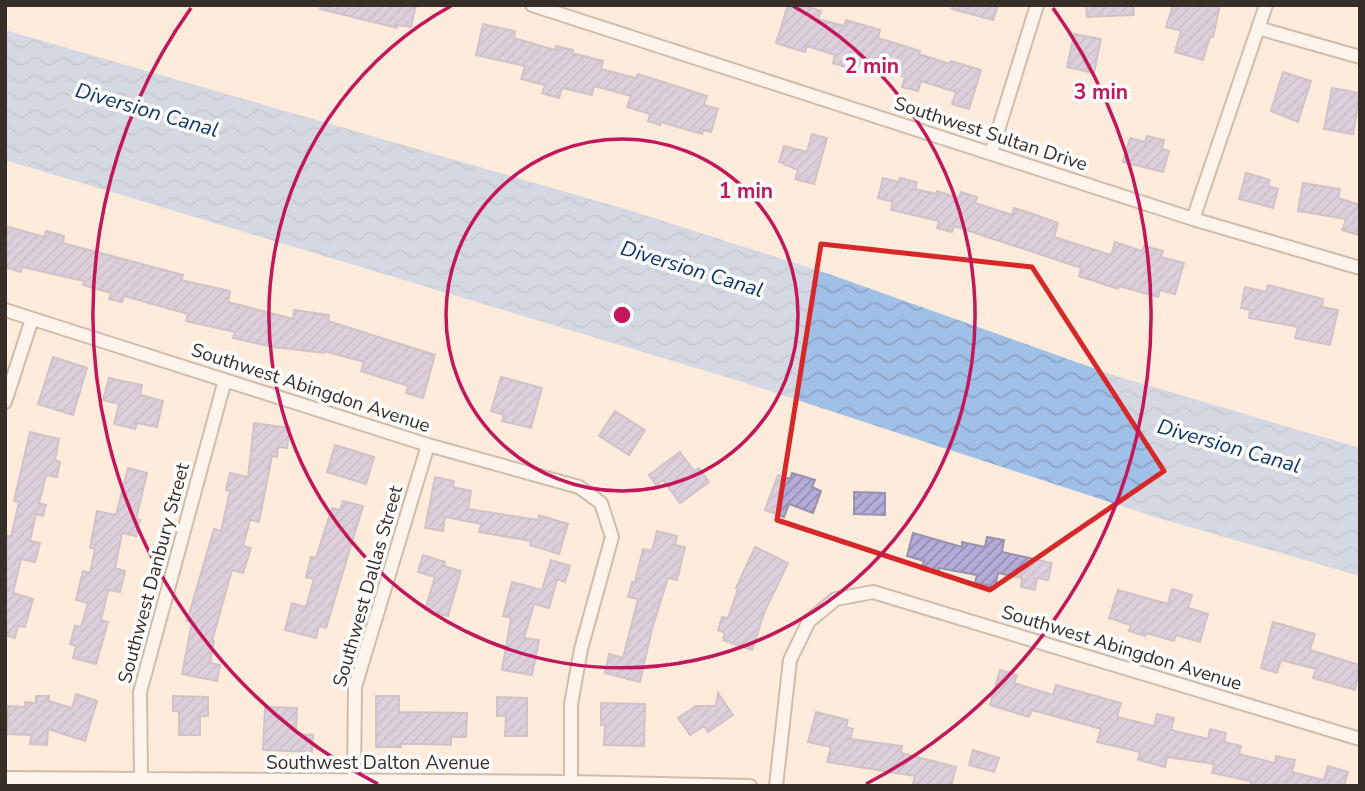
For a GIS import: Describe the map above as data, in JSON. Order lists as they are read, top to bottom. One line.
{"streets":{"street":["Southwest Sultan Drive","Southwest Abingdon Avenue","Southwest Danbury Street","Southwest Dallas Street","Southwest Dalton Avenue"]},"crossings":[["Southwest Abingdon Avenue","Southwest Danbury Street"],["Southwest Abingdon Avenue","Southwest Dallas Street"],["Southwest Abingdon Avenue","Southwest Dalton Avenue"],["Southwest Danbury Street","Southwest Dalton Avenue"],["Southwest Dallas Street","Southwest Dalton Avenue"]],"water":["Diversion Canal"],"rings":["2 min","3 min","1 min"]}
